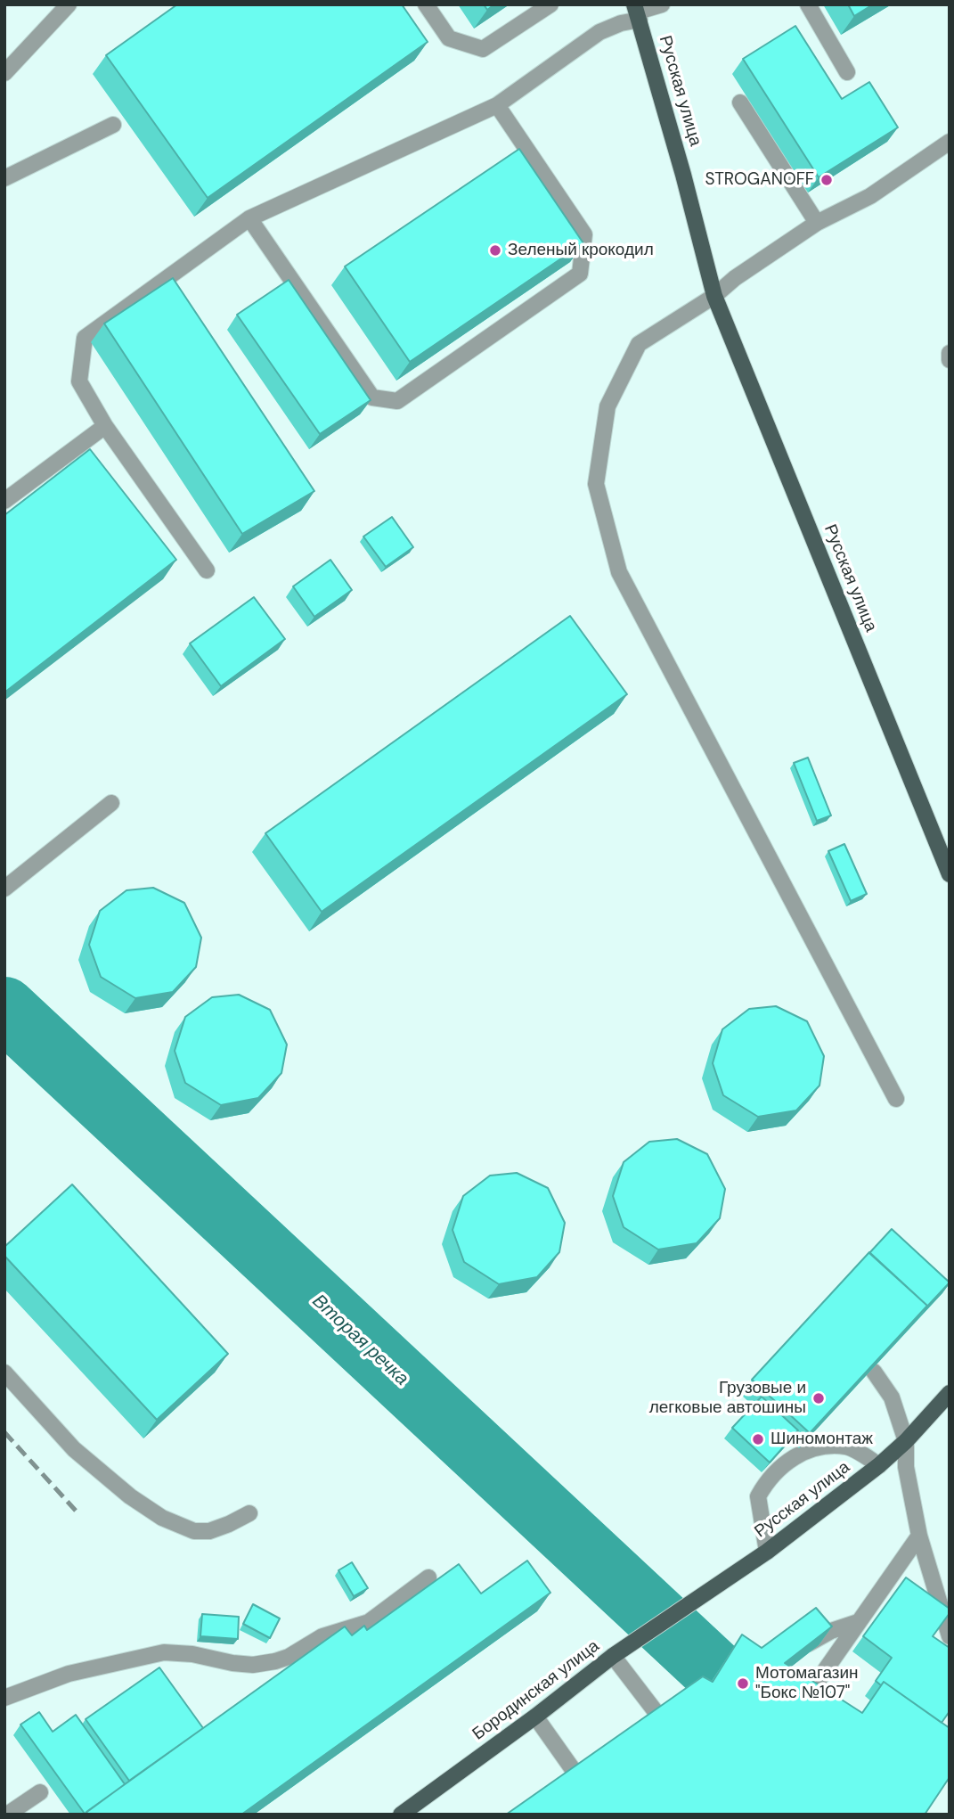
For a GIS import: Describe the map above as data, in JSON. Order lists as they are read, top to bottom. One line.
{"streets":{"main road":["Русская улица","Бородинская улица"]},"crossings":[["Русская улица","Бородинская улица"]],"water":["Вторая речка"],"places":["STROGANOFF","Зеленый крокодил","Грузовые и легковые автошины","Шиномонтаж","Мотомагазин \"Бокс №107\""]}
